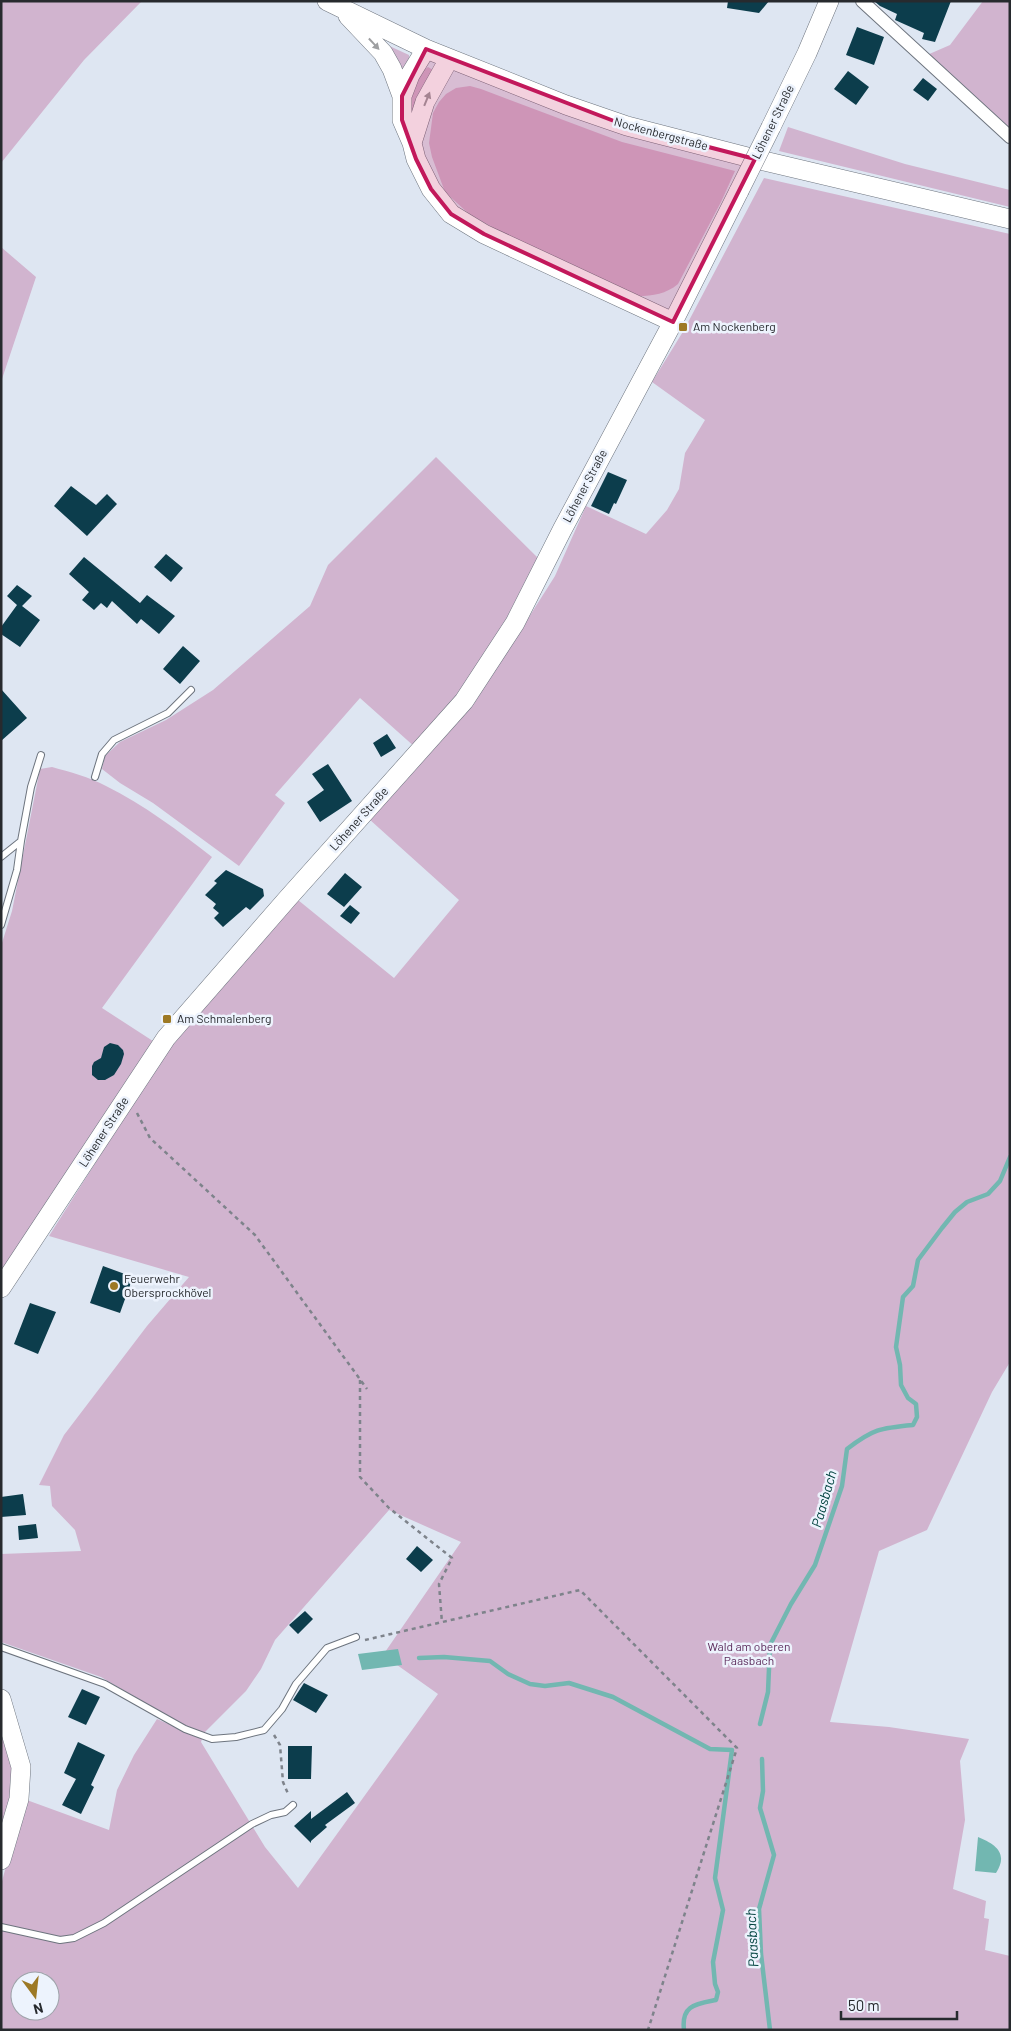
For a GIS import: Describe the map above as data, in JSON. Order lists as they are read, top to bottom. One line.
{"streets":{"street":["Löhener Straße","Nockenbergstraße"]},"water":["Paasbach"],"parks":["Wald am oberen Paasbach"],"places":{"transit":["Am Nockenberg","Am Schmalenberg"],"other":["Feuerwehr Obersprockhövel"]},"scale_bar":"50 m","north":"bottom"}
